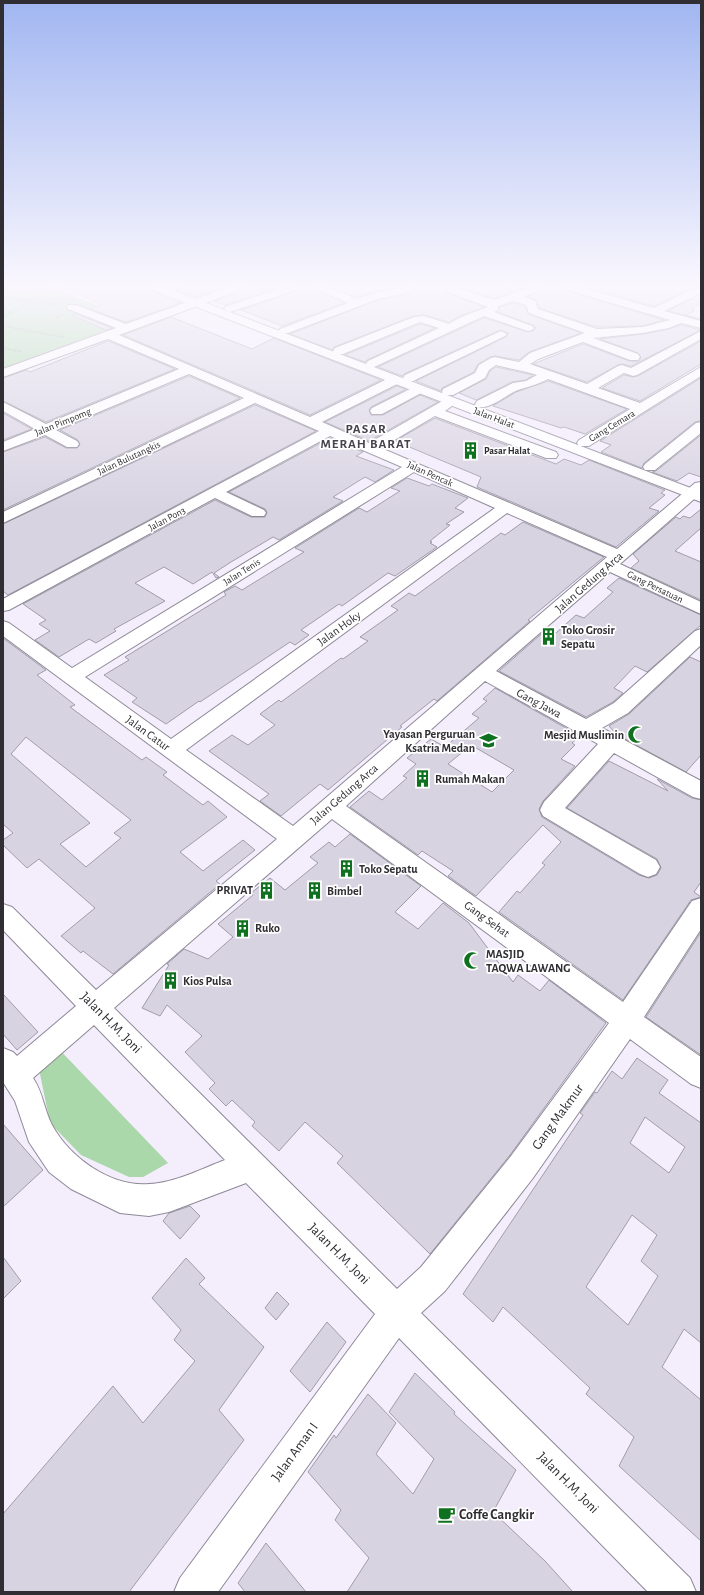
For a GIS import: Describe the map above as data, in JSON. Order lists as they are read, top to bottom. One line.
{"streets":{"street":["Jalan Halat","Jalan Pimpomg","Gang Cemara","Jalan Bulutangkis","Jalan Pencak","Jalan Pon3","Jalan Tenis","Jalan Gedung Arca","Gang Persatuan","Jalan Hoky","Gang Jawa","Jalan Catur","Gang Sehat","Jalan H.M. Joni","Gang Makmur","Jalan Aman I"]},"crossings":[["Jalan Halat","Gang Cemara"],["Jalan Halat","Jalan Gedung Arca"],["Jalan Pimpomg","Jalan Pencak"],["Jalan Bulutangkis","Jalan Pencak"],["Jalan Pencak","Jalan Pon3"],["Jalan Pencak","Jalan Tenis"],["Jalan Pencak","Jalan Gedung Arca"],["Jalan Pencak","Gang Persatuan"],["Jalan Pencak","Jalan Hoky"],["Jalan Tenis","Jalan Catur"],["Jalan Gedung Arca","Gang Persatuan"],["Jalan Gedung Arca","Gang Jawa"],["Jalan Gedung Arca","Jalan Catur"],["Jalan Gedung Arca","Gang Sehat"],["Jalan Gedung Arca","Jalan H.M. Joni"],["Jalan Hoky","Jalan Catur"],["Gang Sehat","Gang Makmur"],["Jalan H.M. Joni","Gang Makmur"],["Jalan H.M. Joni","Jalan Aman I"],["Gang Makmur","Jalan Aman I"]],"districts":["PASAR MERAH BARAT"],"places":{"building":["Pasar Halat","Toko Grosir Sepatu","Rumah Makan","Toko Sepatu","PRIVAT","Bimbel","Ruko","Kios Pulsa"],"mosque":["Mesjid Muslimin","MASJID TAQWA LAWANG"],"school or university":["Yayasan Perguruan Ksatria Medan"],"cafe":["Coffe Cangkir"]}}
